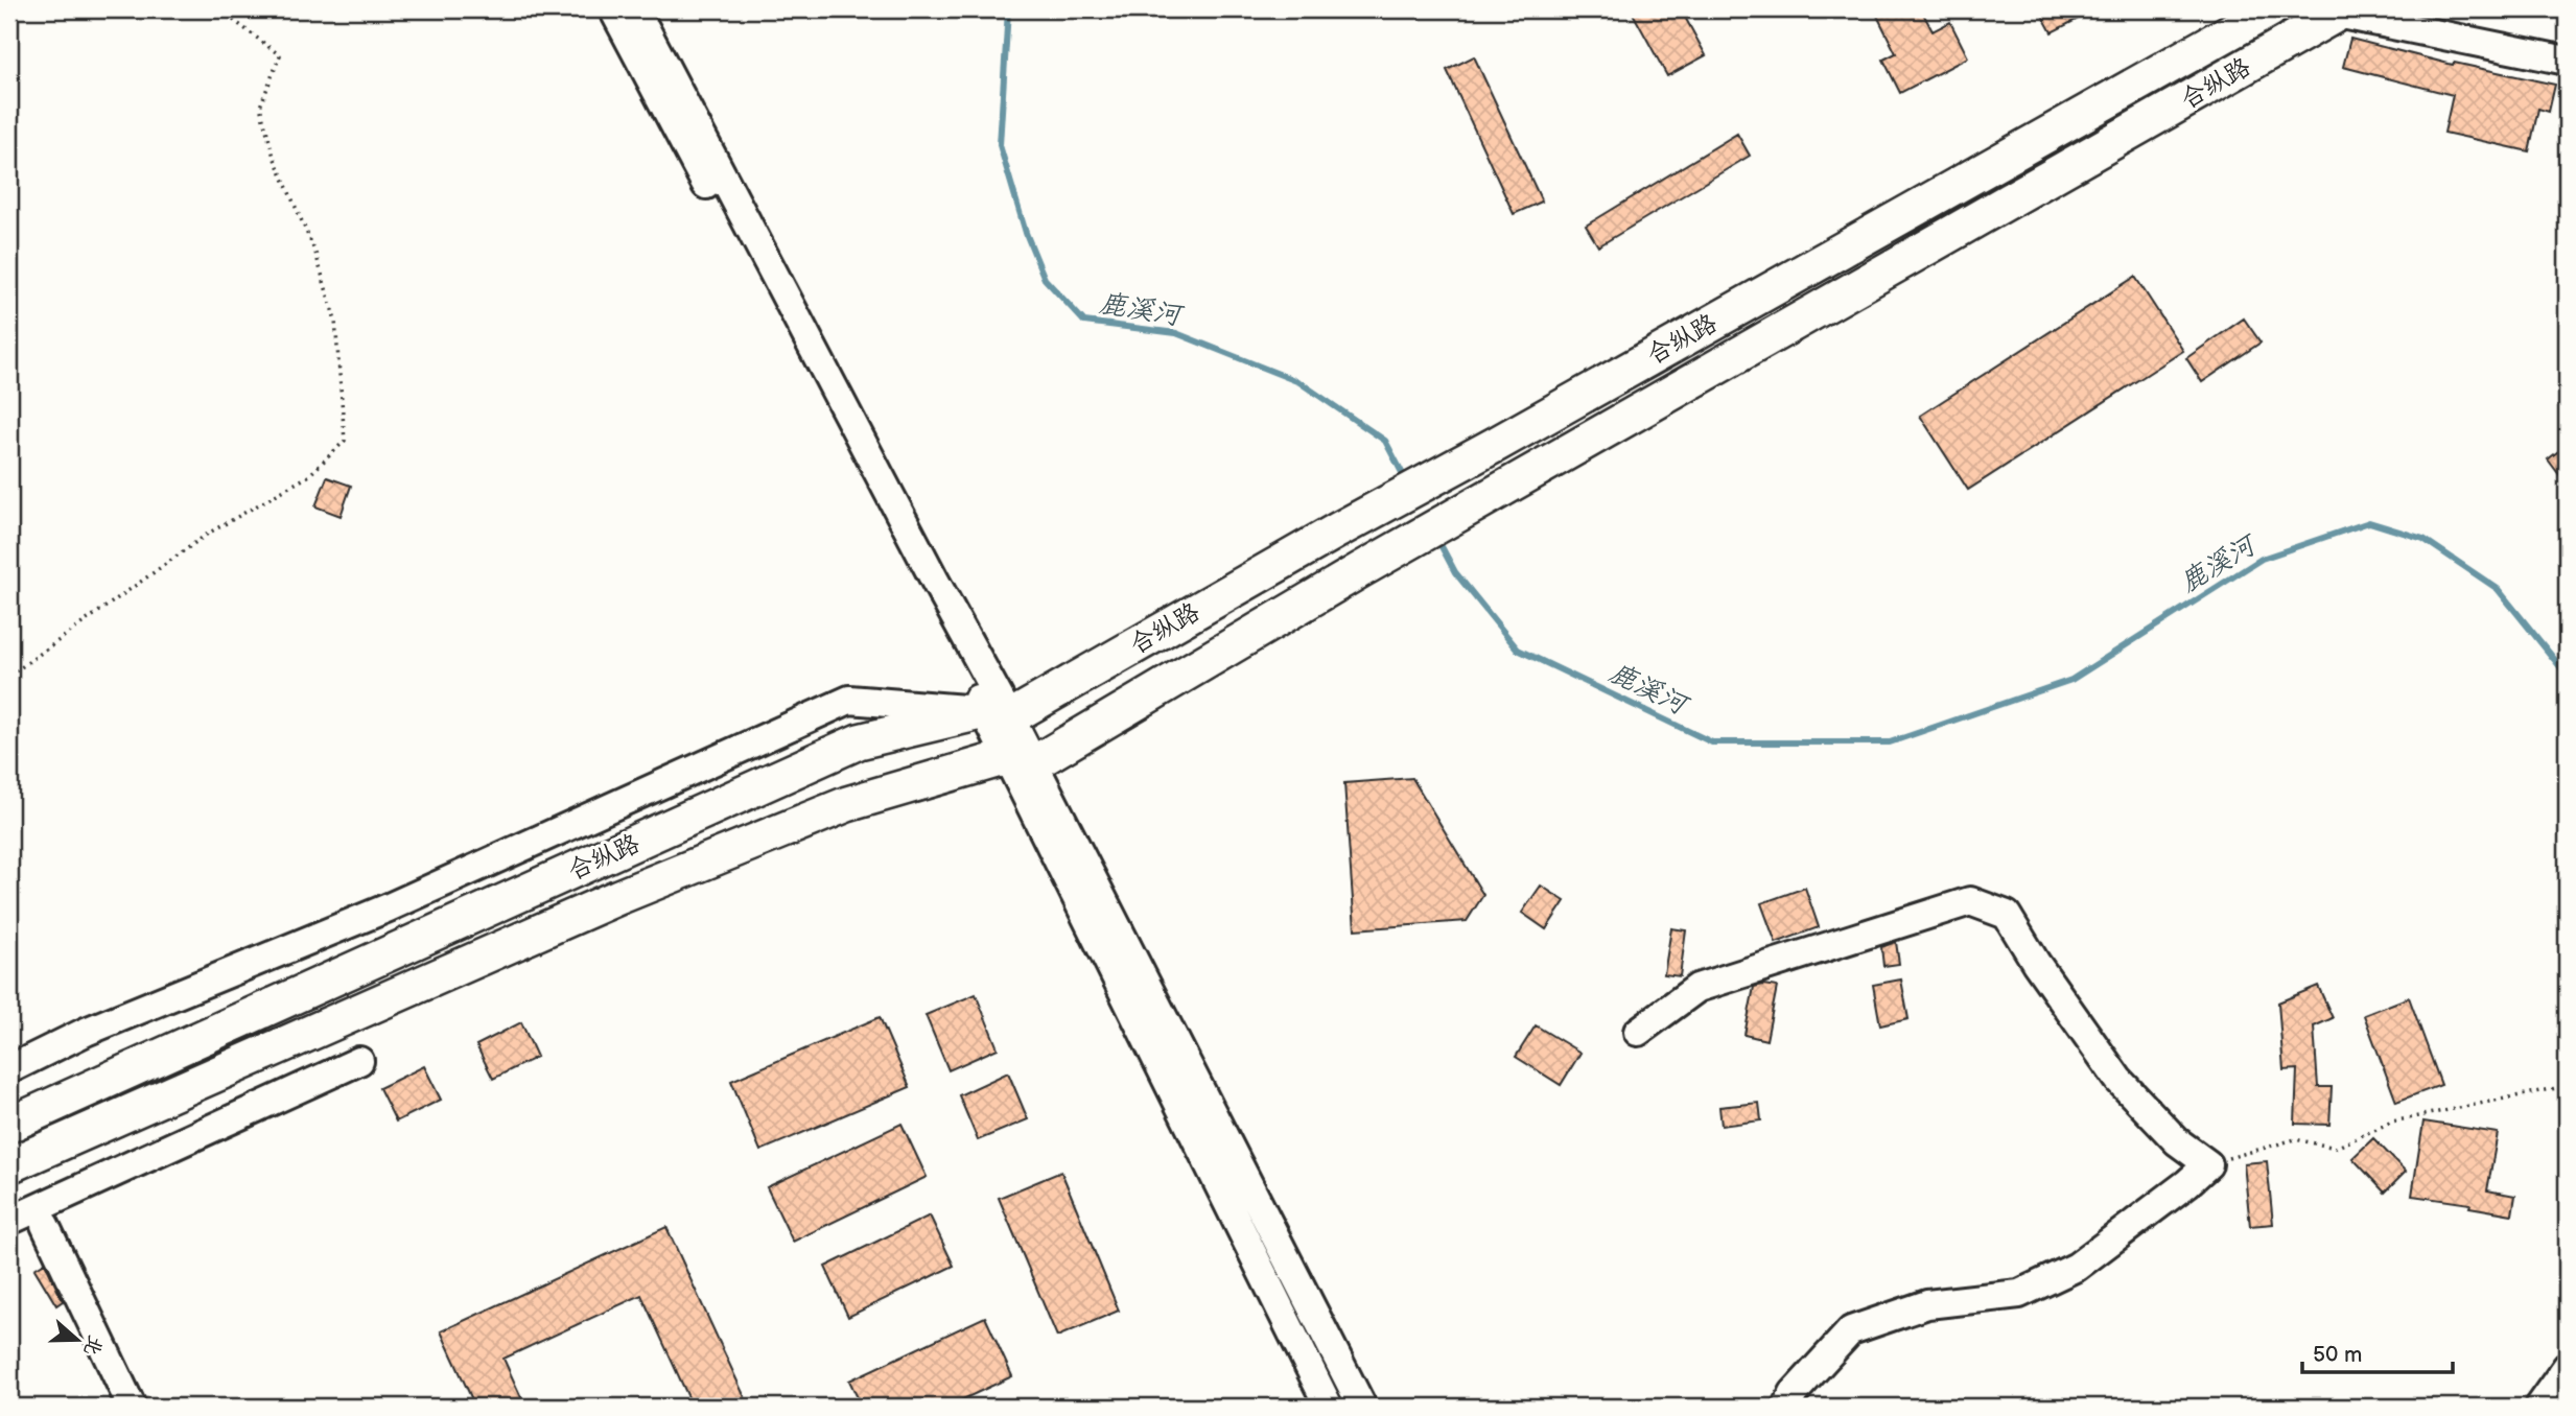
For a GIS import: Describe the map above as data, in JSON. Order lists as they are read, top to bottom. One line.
{"streets":{"main road":["合纵路"]},"water":["鹿溪河"],"scale_bar":"50 m","north":"right"}
